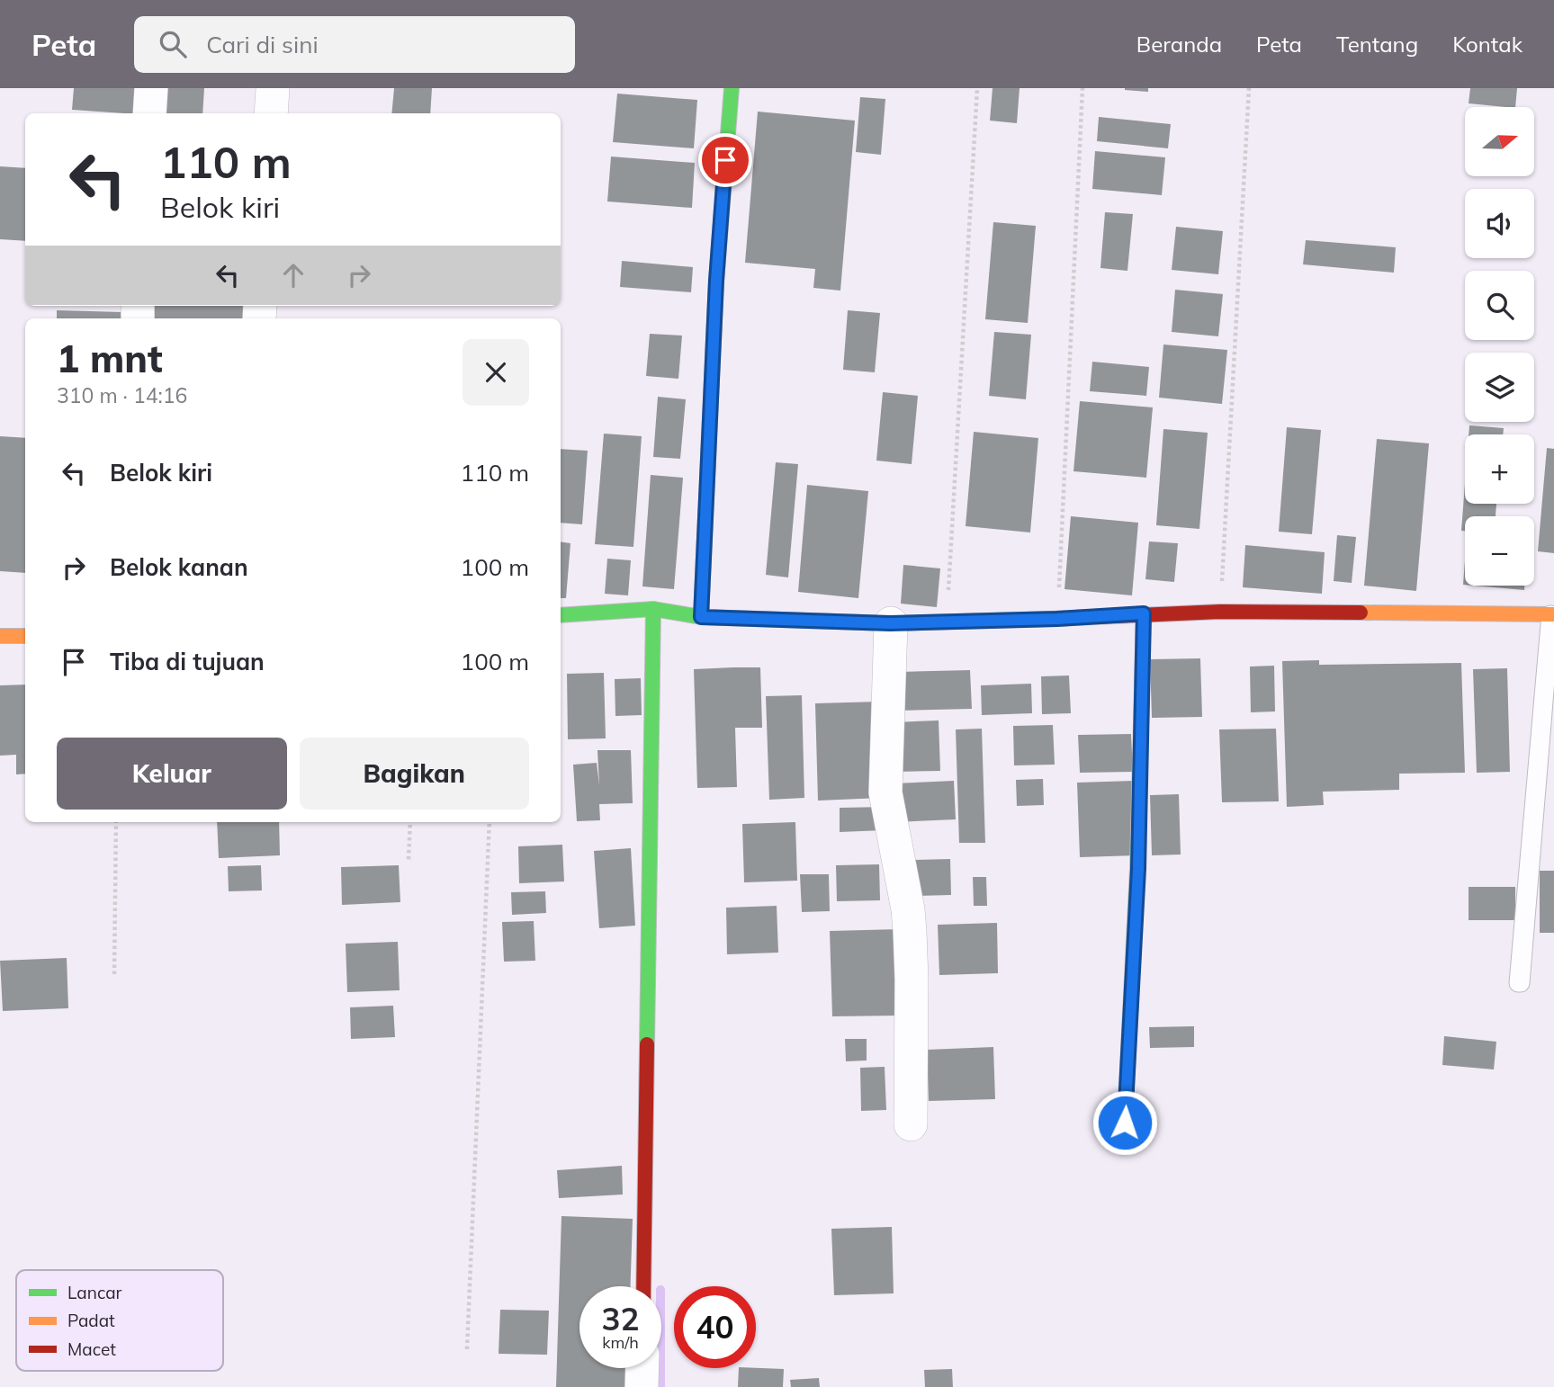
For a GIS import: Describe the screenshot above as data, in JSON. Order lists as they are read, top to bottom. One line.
{"legend":["Lancar","Padat","Macet"],"north":"right","page":{"header":"Peta","search":"Cari di sini","nav":["Beranda","Peta","Tentang","Kontak"],"map_buttons":["+","−"],"turn":["110 m","Belok kiri"],"heading":["1 mnt","310 m · 14:16"],"list":[{"name":"Belok kiri","value":"110 m"},{"name":"Belok kanan","value":"100 m"},{"name":"Tiba di tujuan","value":"100 m"}],"buttons":["Keluar","Bagikan"],"speed":"32 km/h","limit":"40"}}
